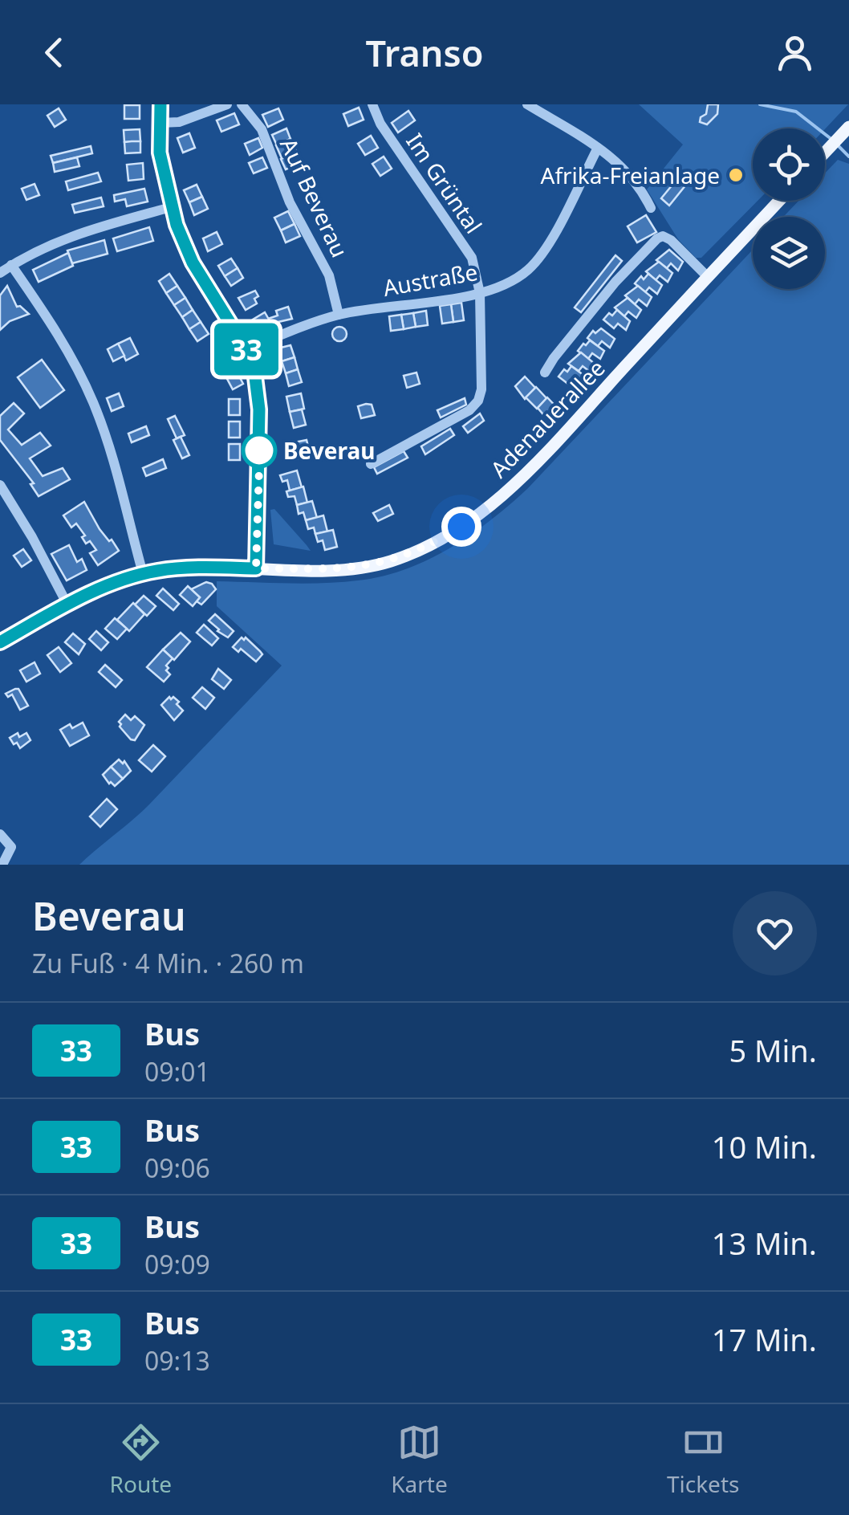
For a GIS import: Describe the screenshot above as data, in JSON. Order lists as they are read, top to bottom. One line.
{"streets":{"main road":["Adenauerallee"],"street":["Im Grüntal","Auf Beverau","Austraße"]},"crossings":[["Im Grüntal","Austraße"],["Auf Beverau","Austraße"]],"places":["Afrika-Freianlage","Beverau"],"lines":["bus line 33"],"page":{"header":"Transo","on_map":"33","heading":["Beverau","Zu Fuß · 4 Min. · 260 m"],"list":[{"mark":"33","name":"Bus","note":"09:01","value":"5 Min."},{"mark":"33","name":"Bus","note":"09:06","value":"10 Min."},{"mark":"33","name":"Bus","note":"09:09","value":"13 Min."},{"mark":"33","name":"Bus","note":"09:13","value":"17 Min."}],"tabs":["Route","Karte","Tickets"]}}
